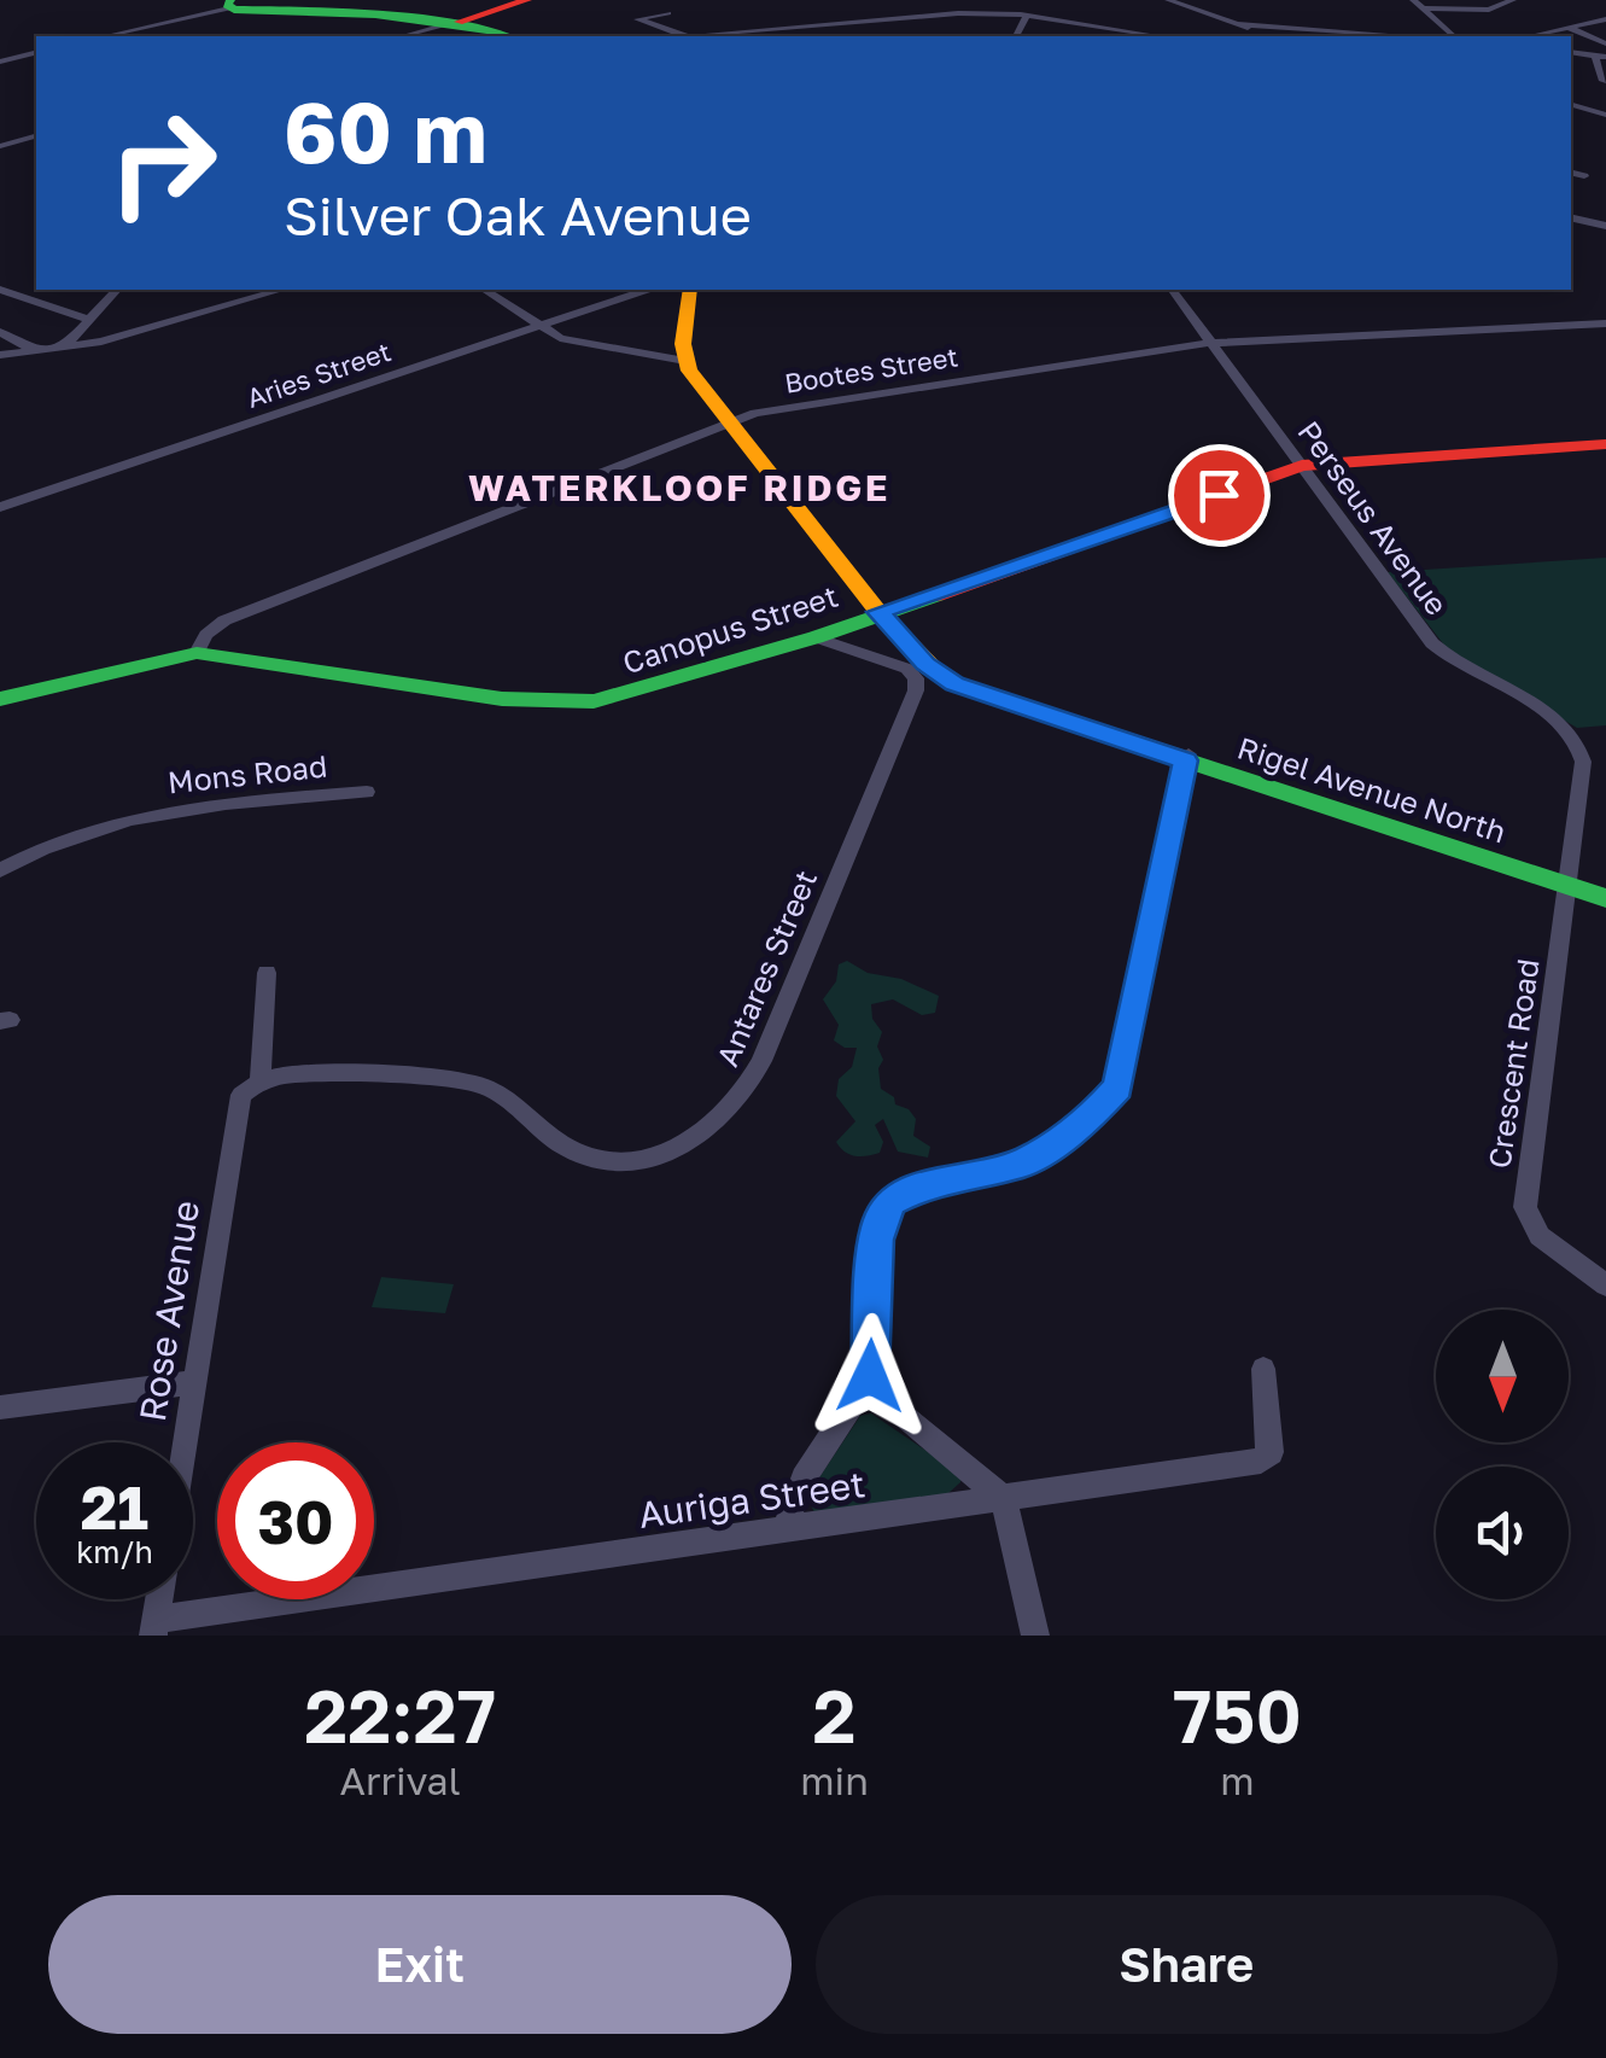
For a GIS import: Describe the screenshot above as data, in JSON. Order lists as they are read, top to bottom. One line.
{"streets":{"main road":["Canopus Street","Rigel Avenue North"],"street":["Bootes Street","Aries Street","Perseus Avenue","Mons Road","Antares Street","Crescent Road","Rose Avenue","Auriga Street"]},"crossings":[["Bootes Street","Perseus Avenue"],["Bootes Street","Canopus Street"],["Bootes Street","Rigel Avenue North"],["Perseus Avenue","Canopus Street"],["Perseus Avenue","Rigel Avenue North"],["Perseus Avenue","Crescent Road"],["Canopus Street","Rigel Avenue North"],["Canopus Street","Antares Street"],["Rigel Avenue North","Crescent Road"],["Antares Street","Rose Avenue"]],"districts":["WATERKLOOF RIDGE"],"north":"bottom","page":{"turn":["60 m","Silver Oak Avenue"],"speed":"21 km/h","limit":"30","eta":["22:27","Arrival","2","min","750","m"],"buttons":["Exit","Share"]}}
